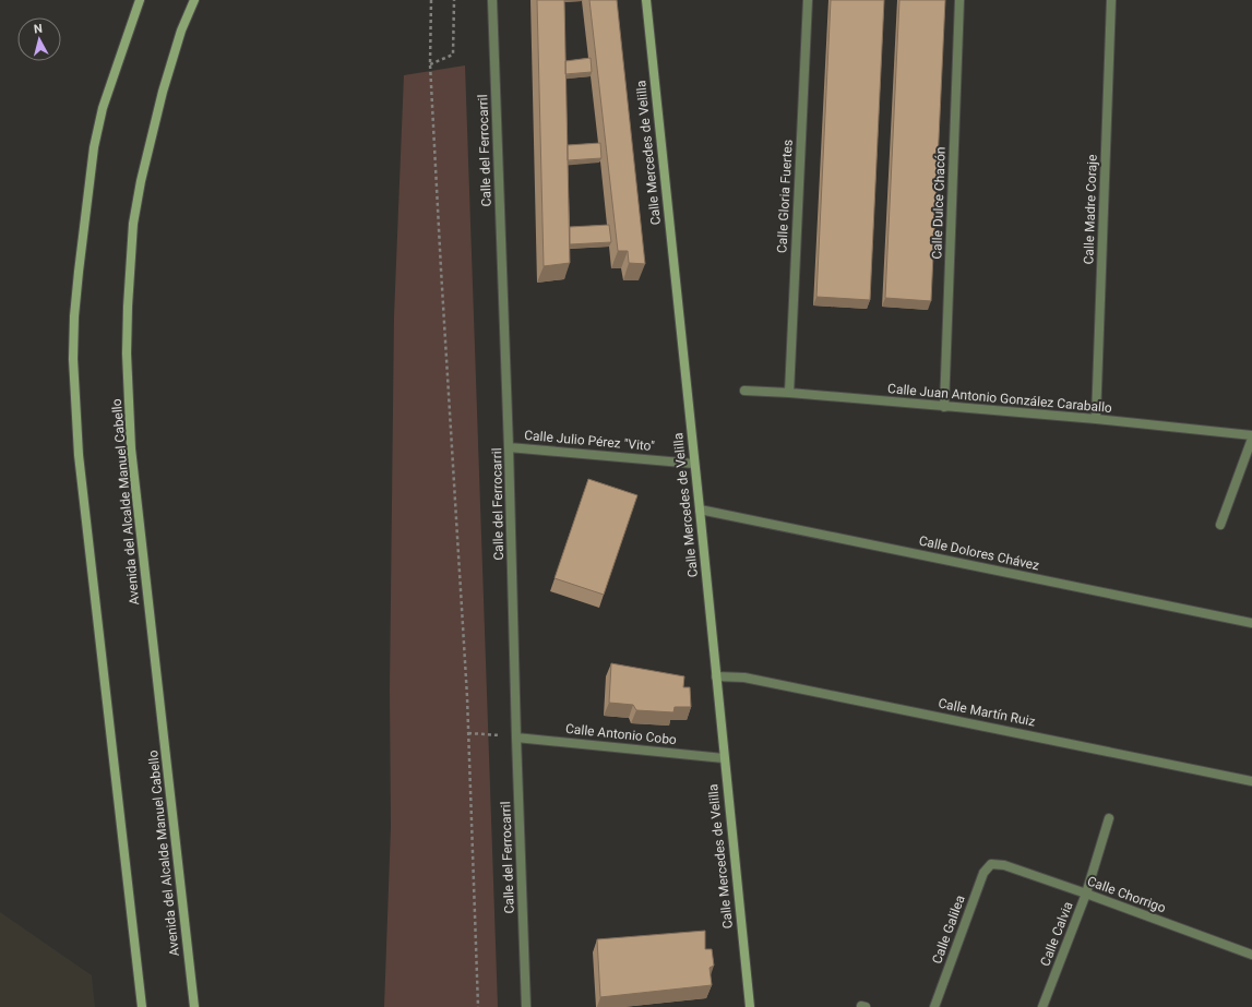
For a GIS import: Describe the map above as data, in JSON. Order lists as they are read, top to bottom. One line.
{"streets":{"main road":["Calle Mercedes de Velilla","Avenida del Alcalde Manuel Cabello"],"street":["Calle del Ferrocarril","Calle Gloria Fuertes","Calle Dulce Chacón","Calle Madre Coraje","Calle Juan Antonio González Caraballo","Calle Julio Pérez \"Vito\"","Calle Dolores Chávez","Calle Martín Ruiz","Calle Antonio Cobo","Calle Chorrigo","Calle Galilea","Calle Calvia"]},"crossings":[["Calle del Ferrocarril","Calle Julio Pérez \"Vito\""],["Calle del Ferrocarril","Calle Antonio Cobo"],["Calle Mercedes de Velilla","Calle Julio Pérez \"Vito\""],["Calle Mercedes de Velilla","Calle Dolores Chávez"],["Calle Mercedes de Velilla","Calle Martín Ruiz"],["Calle Mercedes de Velilla","Calle Antonio Cobo"],["Calle Gloria Fuertes","Calle Juan Antonio González Caraballo"],["Calle Dulce Chacón","Calle Juan Antonio González Caraballo"],["Calle Madre Coraje","Calle Juan Antonio González Caraballo"],["Calle Chorrigo","Calle Galilea"],["Calle Chorrigo","Calle Calvia"]],"north":"top"}
